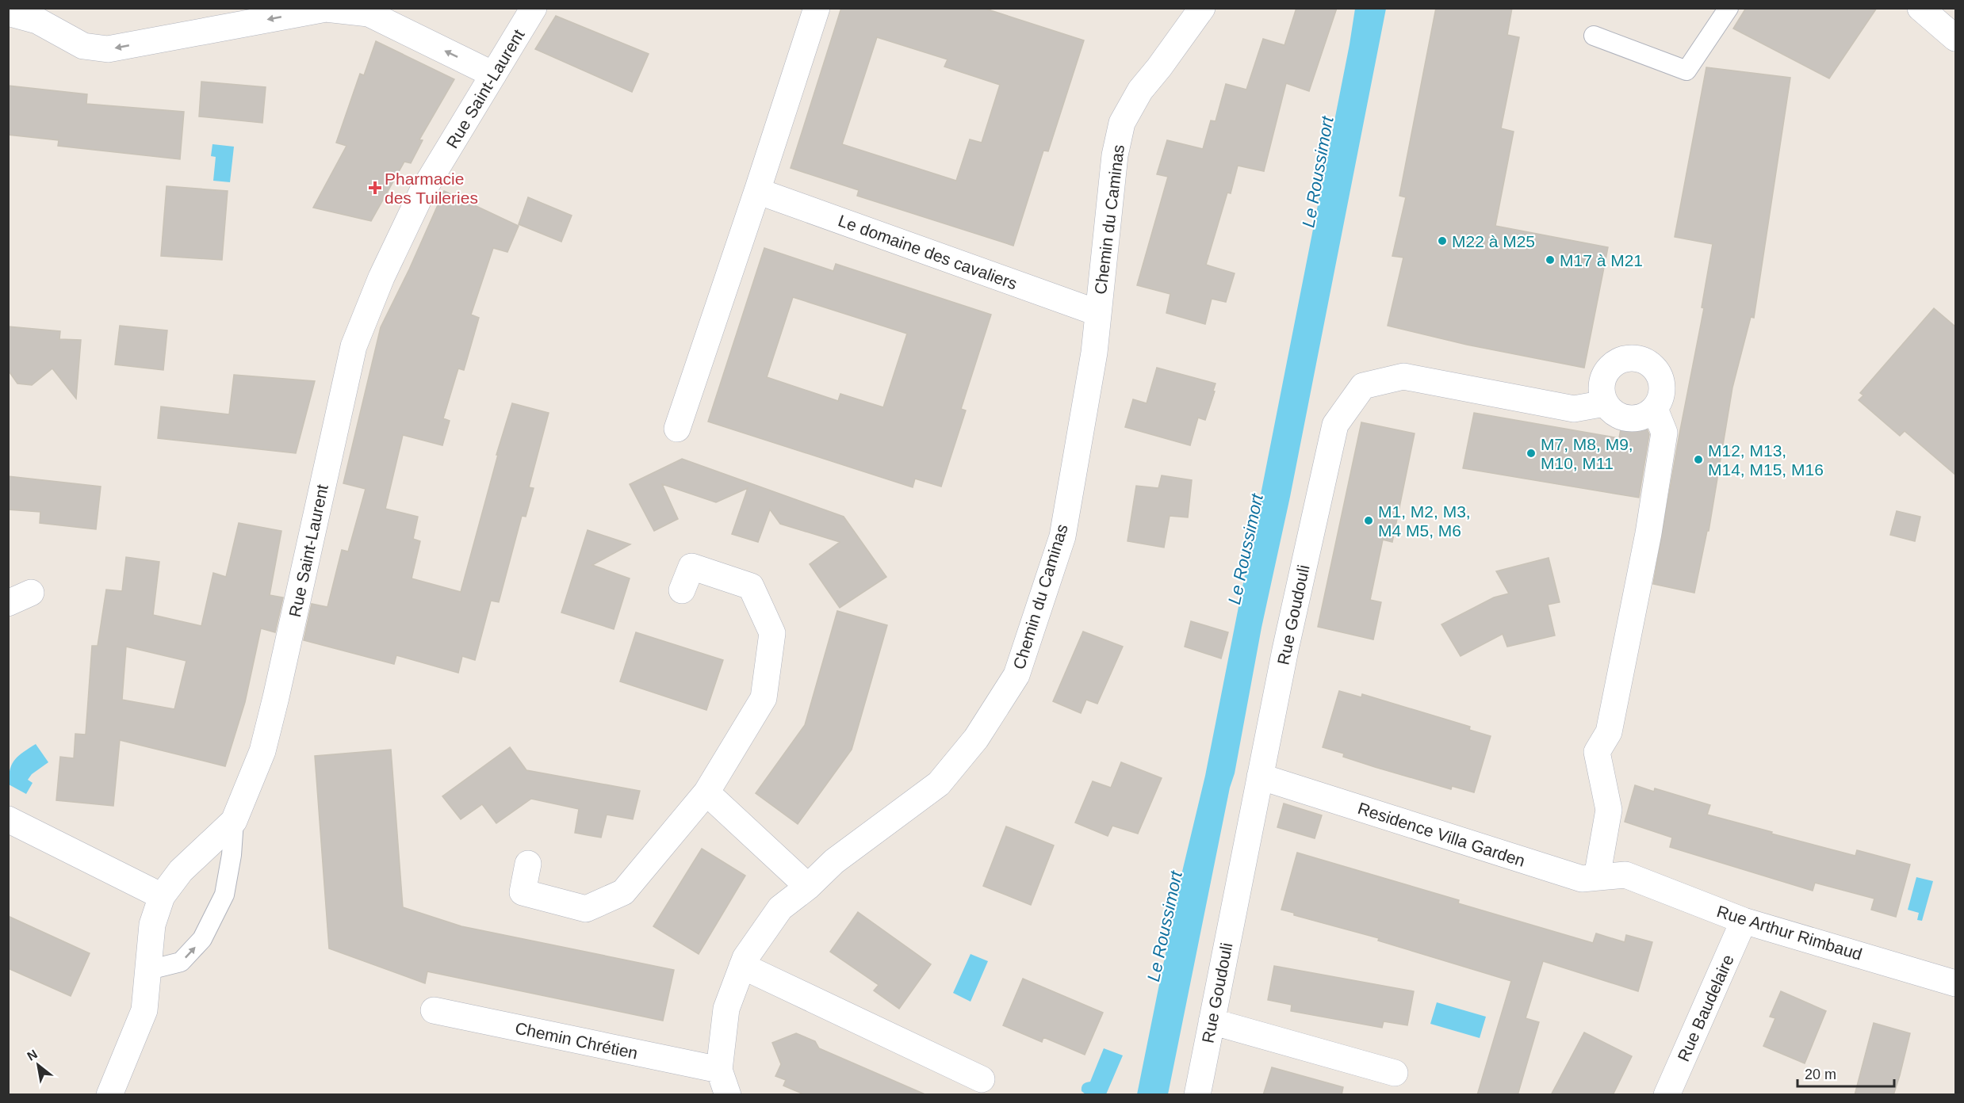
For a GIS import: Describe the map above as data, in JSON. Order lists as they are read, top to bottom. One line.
{"streets":{"street":["Rue Saint-Laurent","Chemin du Caminas","Le domaine des cavaliers","Rue Goudouli","Residence Villa Garden","Rue Arthur Rimbaud","Rue Baudelaire","Chemin Chrétien"]},"crossings":[["Chemin du Caminas","Le domaine des cavaliers"],["Chemin du Caminas","Chemin Chrétien"],["Rue Goudouli","Residence Villa Garden"],["Residence Villa Garden","Rue Arthur Rimbaud"],["Rue Arthur Rimbaud","Rue Baudelaire"]],"water":["Le Roussimort"],"places":{"health":["Pharmacie des Tuileries"],"other":["M22 à M25","M17 à M21","M7, M8, M9, M10, M11","M12, M13, M14, M15, M16","M1, M2, M3, M4 M5, M6"]},"scale_bar":"20 m","north":"top left"}
